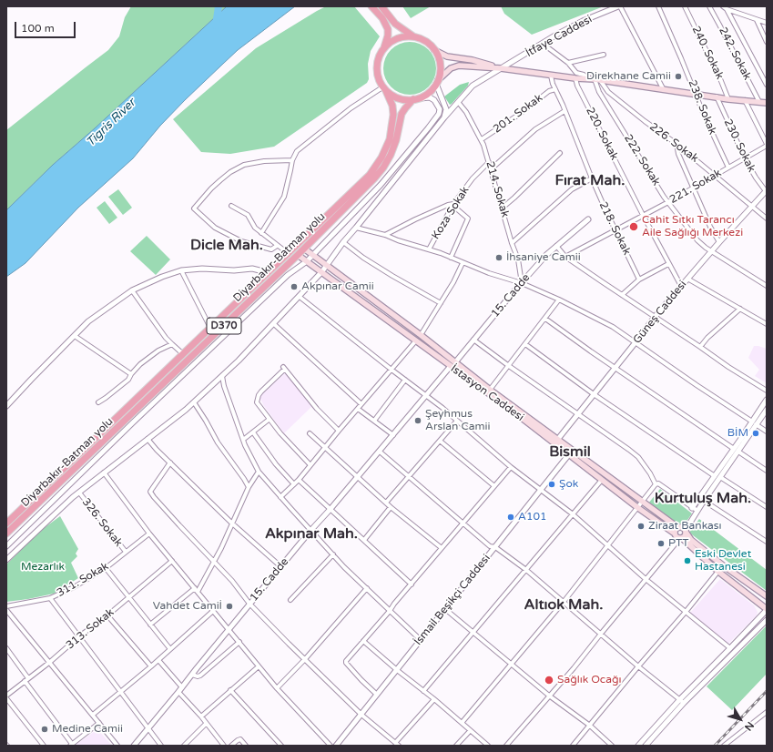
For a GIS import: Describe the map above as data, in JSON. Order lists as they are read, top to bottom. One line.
{"streets":{"highway":["Diyarbakır-Batman yolu","D370"],"main road":["İstasyon Caddesi"],"street":["İtfaye Caddesi","240. Sokak","242. Sokak","238. Sokak","201. Sokak","220. Sokak","226. Sokak","230. Sokak","222. Sokak","221. Sokak","214. Sokak","Koza Sokak","218. Sokak","15. Cadde","Güneş Caddesi","326. Sokak","311. Sokak","İsmail Beşikçi Caddesi","313. Sokak"]},"crossings":[["İtfaye Caddesi","214. Sokak"],["İtfaye Caddesi","İstasyon Caddesi"],["İtfaye Caddesi","326. Sokak"],["238. Sokak","221. Sokak"],["201. Sokak","214. Sokak"],["201. Sokak","218. Sokak"],["220. Sokak","221. Sokak"],["220. Sokak","Güneş Caddesi"],["226. Sokak","222. Sokak"],["226. Sokak","221. Sokak"],["226. Sokak","Güneş Caddesi"],["230. Sokak","221. Sokak"],["230. Sokak","Güneş Caddesi"],["222. Sokak","221. Sokak"],["222. Sokak","Güneş Caddesi"],["221. Sokak","218. Sokak"],["214. Sokak","Koza Sokak"],["214. Sokak","15. Cadde"],["Diyarbakır-Batman yolu","İstasyon Caddesi"],["15. Cadde","İstasyon Caddesi"],["Güneş Caddesi","İstasyon Caddesi"],["İstasyon Caddesi","İsmail Beşikçi Caddesi"],["326. Sokak","311. Sokak"]],"districts":["Fırat Mah.","Dicle Mah.","Bismil","Kurtuluş Mah.","Akpınar Mah.","Altıok Mah."],"water":["Tigris River"],"parks":["Mezarlık"],"places":["Direkhane Camii","Cahit Sıtkı Tarancı Aile Sağlığı Merkezi","İhsaniye Camii","Akpınar Camii","Şeyhmus Arslan Camii","BİM","Şok","A101","Ziraat Bankası","PTT","Eski Devlet Hastanesi","Vahdet Camiİ","Sağlık Ocağı","Medine Camii"],"scale_bar":"100 m","north":"bottom right"}
